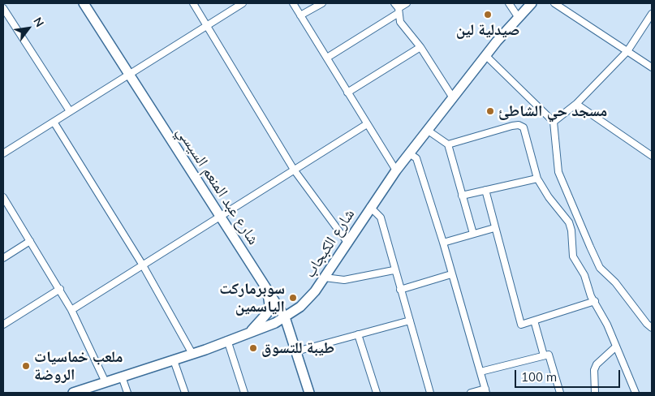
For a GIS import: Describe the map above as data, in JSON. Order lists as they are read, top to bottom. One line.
{"streets":{"main road":["شارع عبد المنعم السيسي","شارع الكبجاب"]},"crossings":[["شارع عبد المنعم السيسي","شارع الكبجاب"]],"places":["صيدلية لين","مسجد حي الشاطئ","سوبرماركت الياسمين","طيبة للتسوق","ملعب خماسيات الروضة"],"scale_bar":"100 m","north":"top right"}
